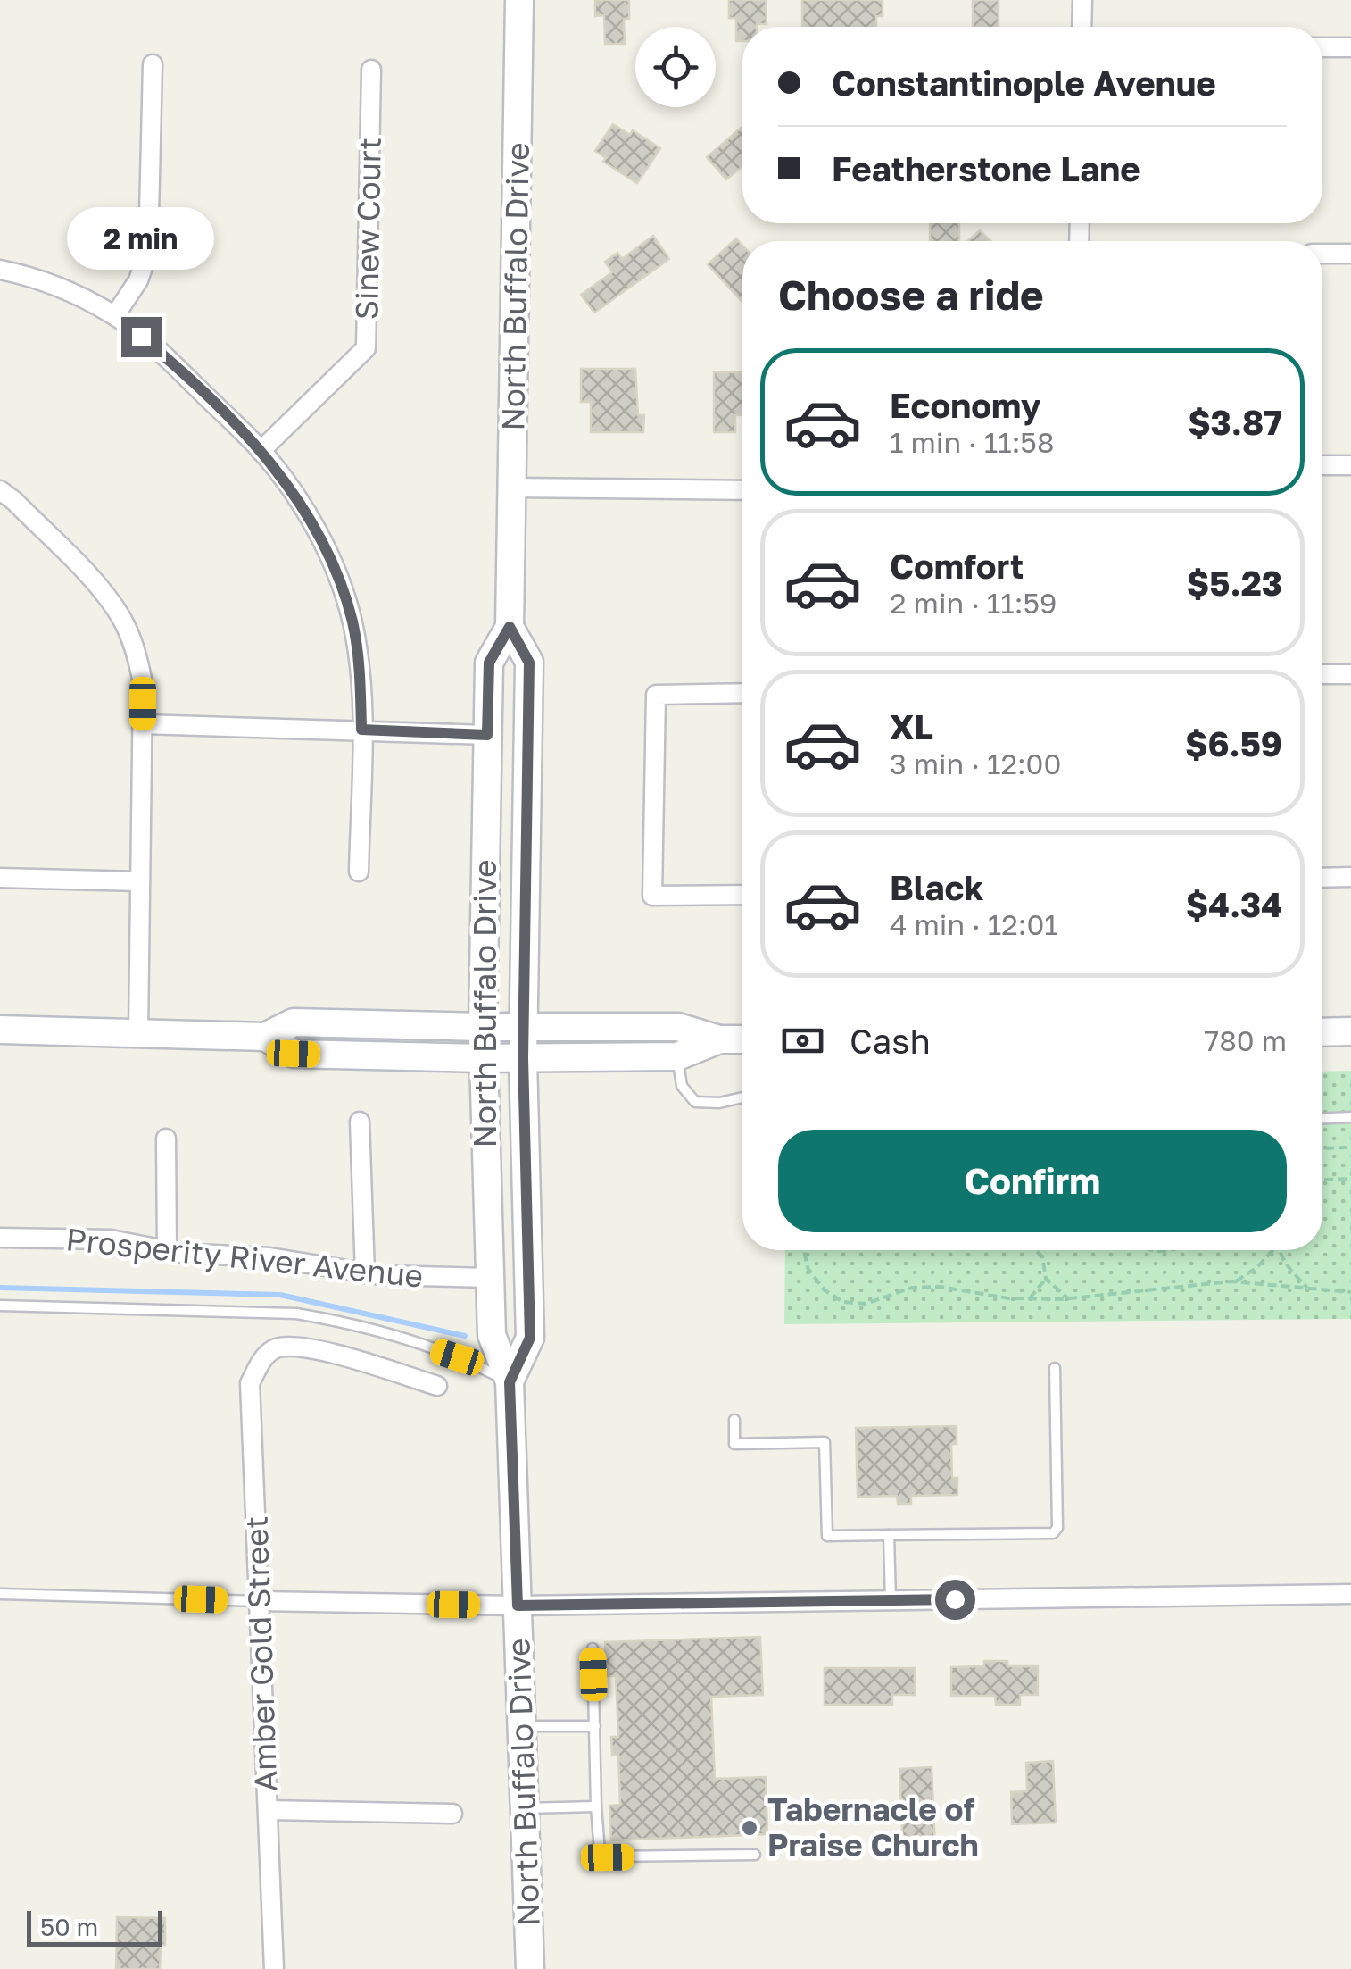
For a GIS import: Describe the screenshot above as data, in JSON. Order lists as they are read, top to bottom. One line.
{"streets":{"main road":["North Buffalo Drive"],"street":["Sinew Court","Prosperity River Avenue","Amber Gold Street"]},"crossings":[["North Buffalo Drive","Prosperity River Avenue"]],"places":["Tabernacle of Praise Church"],"scale_bar":"50 m","page":{"banner":["Constantinople Avenue","Featherstone Lane"],"bubble":"2 min","heading":"Choose a ride","list":[{"name":"Economy","note":"1 min · 11:58","value":"$3.87"},{"name":"Comfort","note":"2 min · 11:59","value":"$5.23"},{"name":"XL","note":"3 min · 12:00","value":"$6.59"},{"name":"Black","note":"4 min · 12:01","value":"$4.34"}],"pay":["Cash","780 m"],"buttons":"Confirm","scale":"50 m"}}
